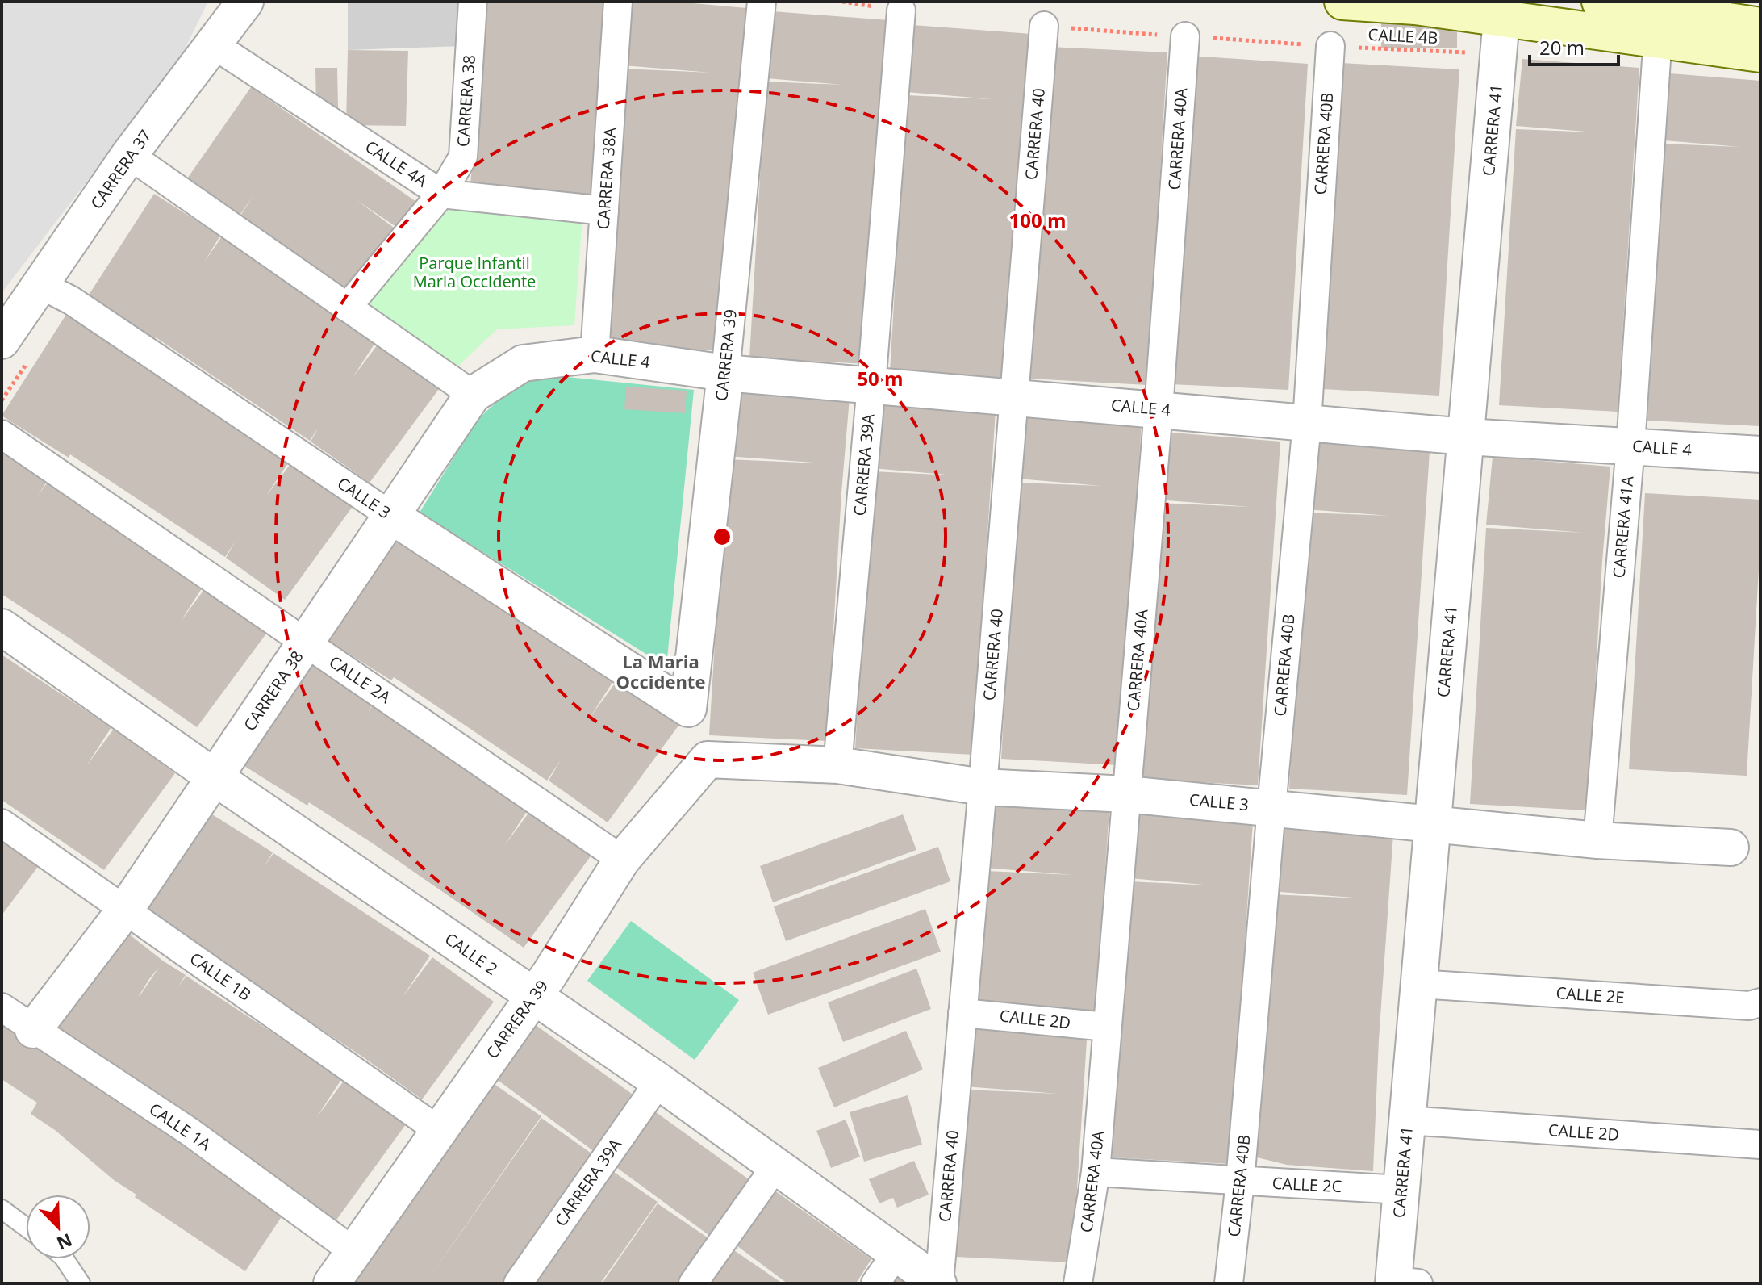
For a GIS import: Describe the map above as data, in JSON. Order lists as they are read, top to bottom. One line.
{"streets":{"street":["CARRERA 38","CARRERA 41","CARRERA 40","CARRERA 40A","CARRERA 40B","CALLE 4A","CARRERA 37","CARRERA 38A","CARRERA 39","CALLE 4","CARRERA 39A","CALLE 3","CARRERA 41A","CALLE 2A","CALLE 2","CALLE 1B","CALLE 2E","CALLE 2D","CALLE 1A","CALLE 2C"],"path":["CALLE 4B"]},"crossings":[["CALLE 4B","CARRERA 41"],["CALLE 4B","CARRERA 40"],["CALLE 4B","CARRERA 40A"],["CALLE 4B","CARRERA 40B"],["CARRERA 38","CALLE 4A"],["CARRERA 38","CALLE 4"],["CARRERA 38","CALLE 3"],["CARRERA 38","CALLE 2A"],["CARRERA 38","CALLE 2"],["CARRERA 38","CALLE 1B"],["CARRERA 38","CALLE 1A"],["CARRERA 41","CALLE 4"],["CARRERA 41","CALLE 3"],["CARRERA 41","CALLE 2E"],["CARRERA 41","CALLE 2D"],["CARRERA 41","CALLE 2C"],["CARRERA 40","CALLE 4"],["CARRERA 40","CALLE 3"],["CARRERA 40","CALLE 2"],["CARRERA 40","CALLE 2D"],["CARRERA 40A","CALLE 4"],["CARRERA 40A","CALLE 3"],["CARRERA 40A","CALLE 2D"],["CARRERA 40A","CALLE 2C"],["CARRERA 40B","CALLE 4"],["CARRERA 40B","CALLE 3"],["CARRERA 40B","CALLE 2C"],["CALLE 4A","CARRERA 37"],["CALLE 4A","CARRERA 38A"],["CARRERA 37","CALLE 3"],["CARRERA 38A","CALLE 4"],["CARRERA 39","CALLE 4"],["CARRERA 39","CALLE 3"],["CARRERA 39","CALLE 2A"],["CARRERA 39","CALLE 2"],["CARRERA 39","CALLE 1B"],["CARRERA 39","CALLE 1A"],["CALLE 4","CARRERA 39A"],["CALLE 4","CARRERA 41A"],["CARRERA 39A","CALLE 3"],["CARRERA 39A","CALLE 2"],["CALLE 3","CARRERA 41A"]],"districts":["La Maria Occidente"],"parks":["Parque Infantil Maria Occidente"],"scale_bar":"20 m","north":"bottom right","rings":["100 m","50 m"]}
